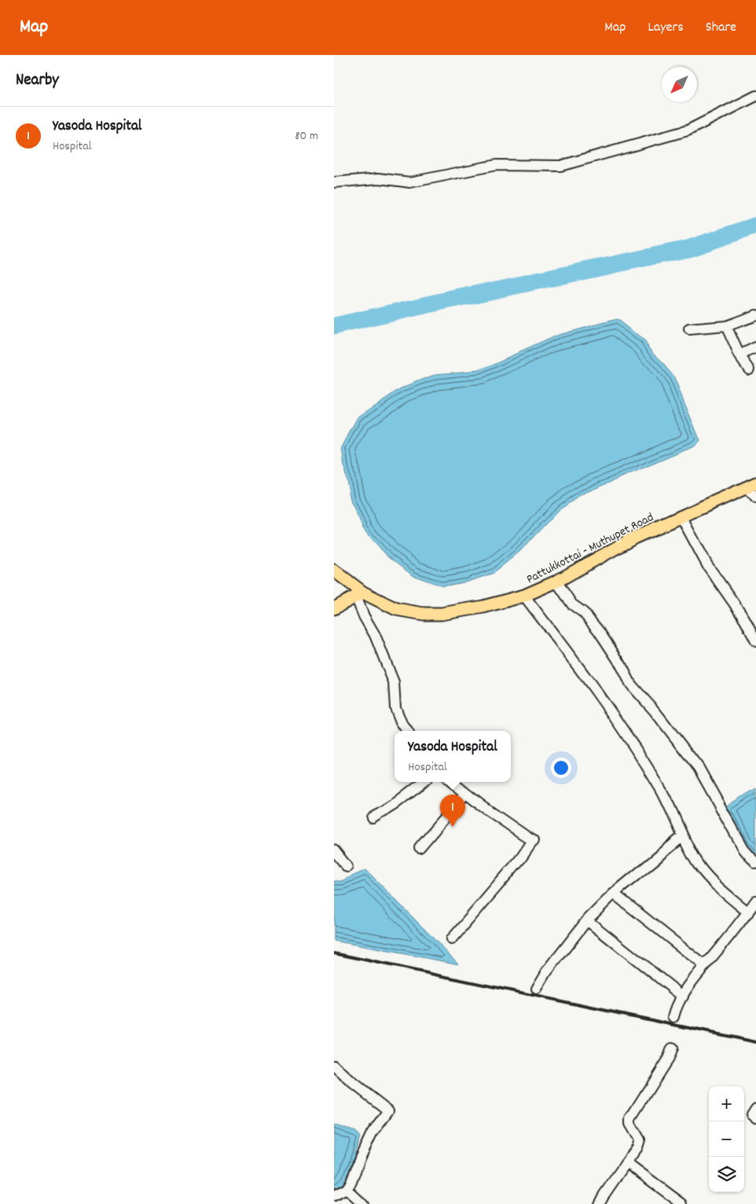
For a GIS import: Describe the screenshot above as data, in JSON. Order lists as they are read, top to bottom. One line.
{"streets":{"main road":["Pattukkottai - Muthupet Road"]},"north":"bottom left","page":{"header":"Map","nav":["Map","Layers","Share"],"heading":"Nearby","list":[{"mark":"1","name":"Yasoda Hospital","note":"Hospital","value":"80 m"}],"popup":["Yasoda Hospital","Hospital"],"pins":"1","map_buttons":["+","−"]}}
